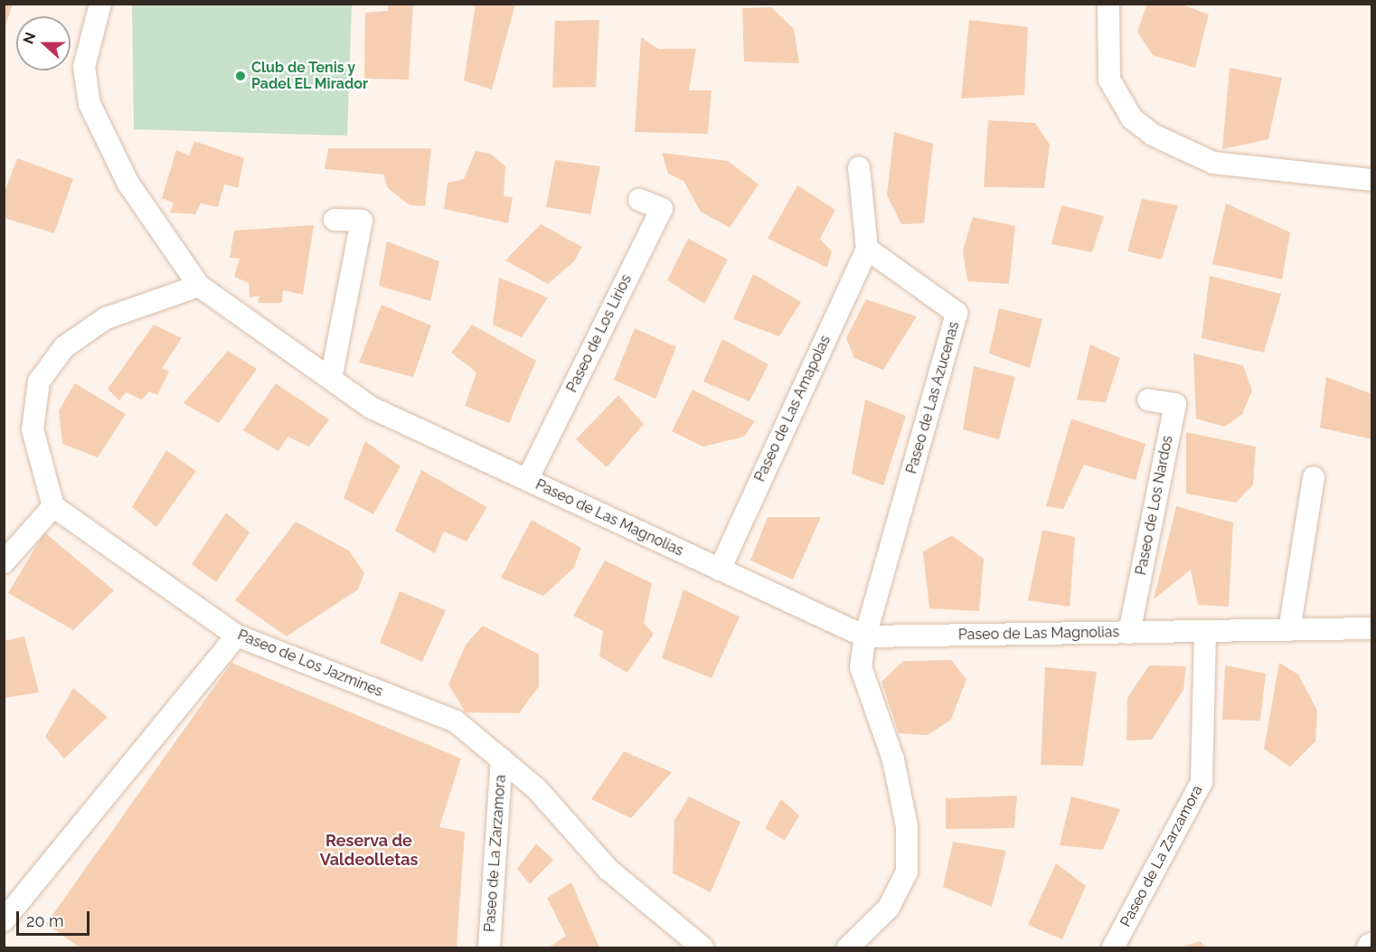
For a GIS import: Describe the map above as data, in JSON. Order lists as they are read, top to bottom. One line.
{"streets":{"street":["Paseo de Los Lirios","Paseo de Las Azucenas","Paseo de Las Amapolas","Paseo de Los Nardos","Paseo de Las Magnolias","Paseo de Los Jazmines","Paseo de La Zarzamora"]},"crossings":[["Paseo de Los Lirios","Paseo de Las Magnolias"],["Paseo de Las Azucenas","Paseo de Las Amapolas"],["Paseo de Las Azucenas","Paseo de Las Magnolias"],["Paseo de Las Amapolas","Paseo de Las Magnolias"],["Paseo de Los Nardos","Paseo de Las Magnolias"],["Paseo de Las Magnolias","Paseo de La Zarzamora"],["Paseo de Los Jazmines","Paseo de La Zarzamora"]],"districts":["Reserva de Valdeolletas"],"places":["Club de Tenis y Padel EL Mirador"],"scale_bar":"20 m","north":"left"}
